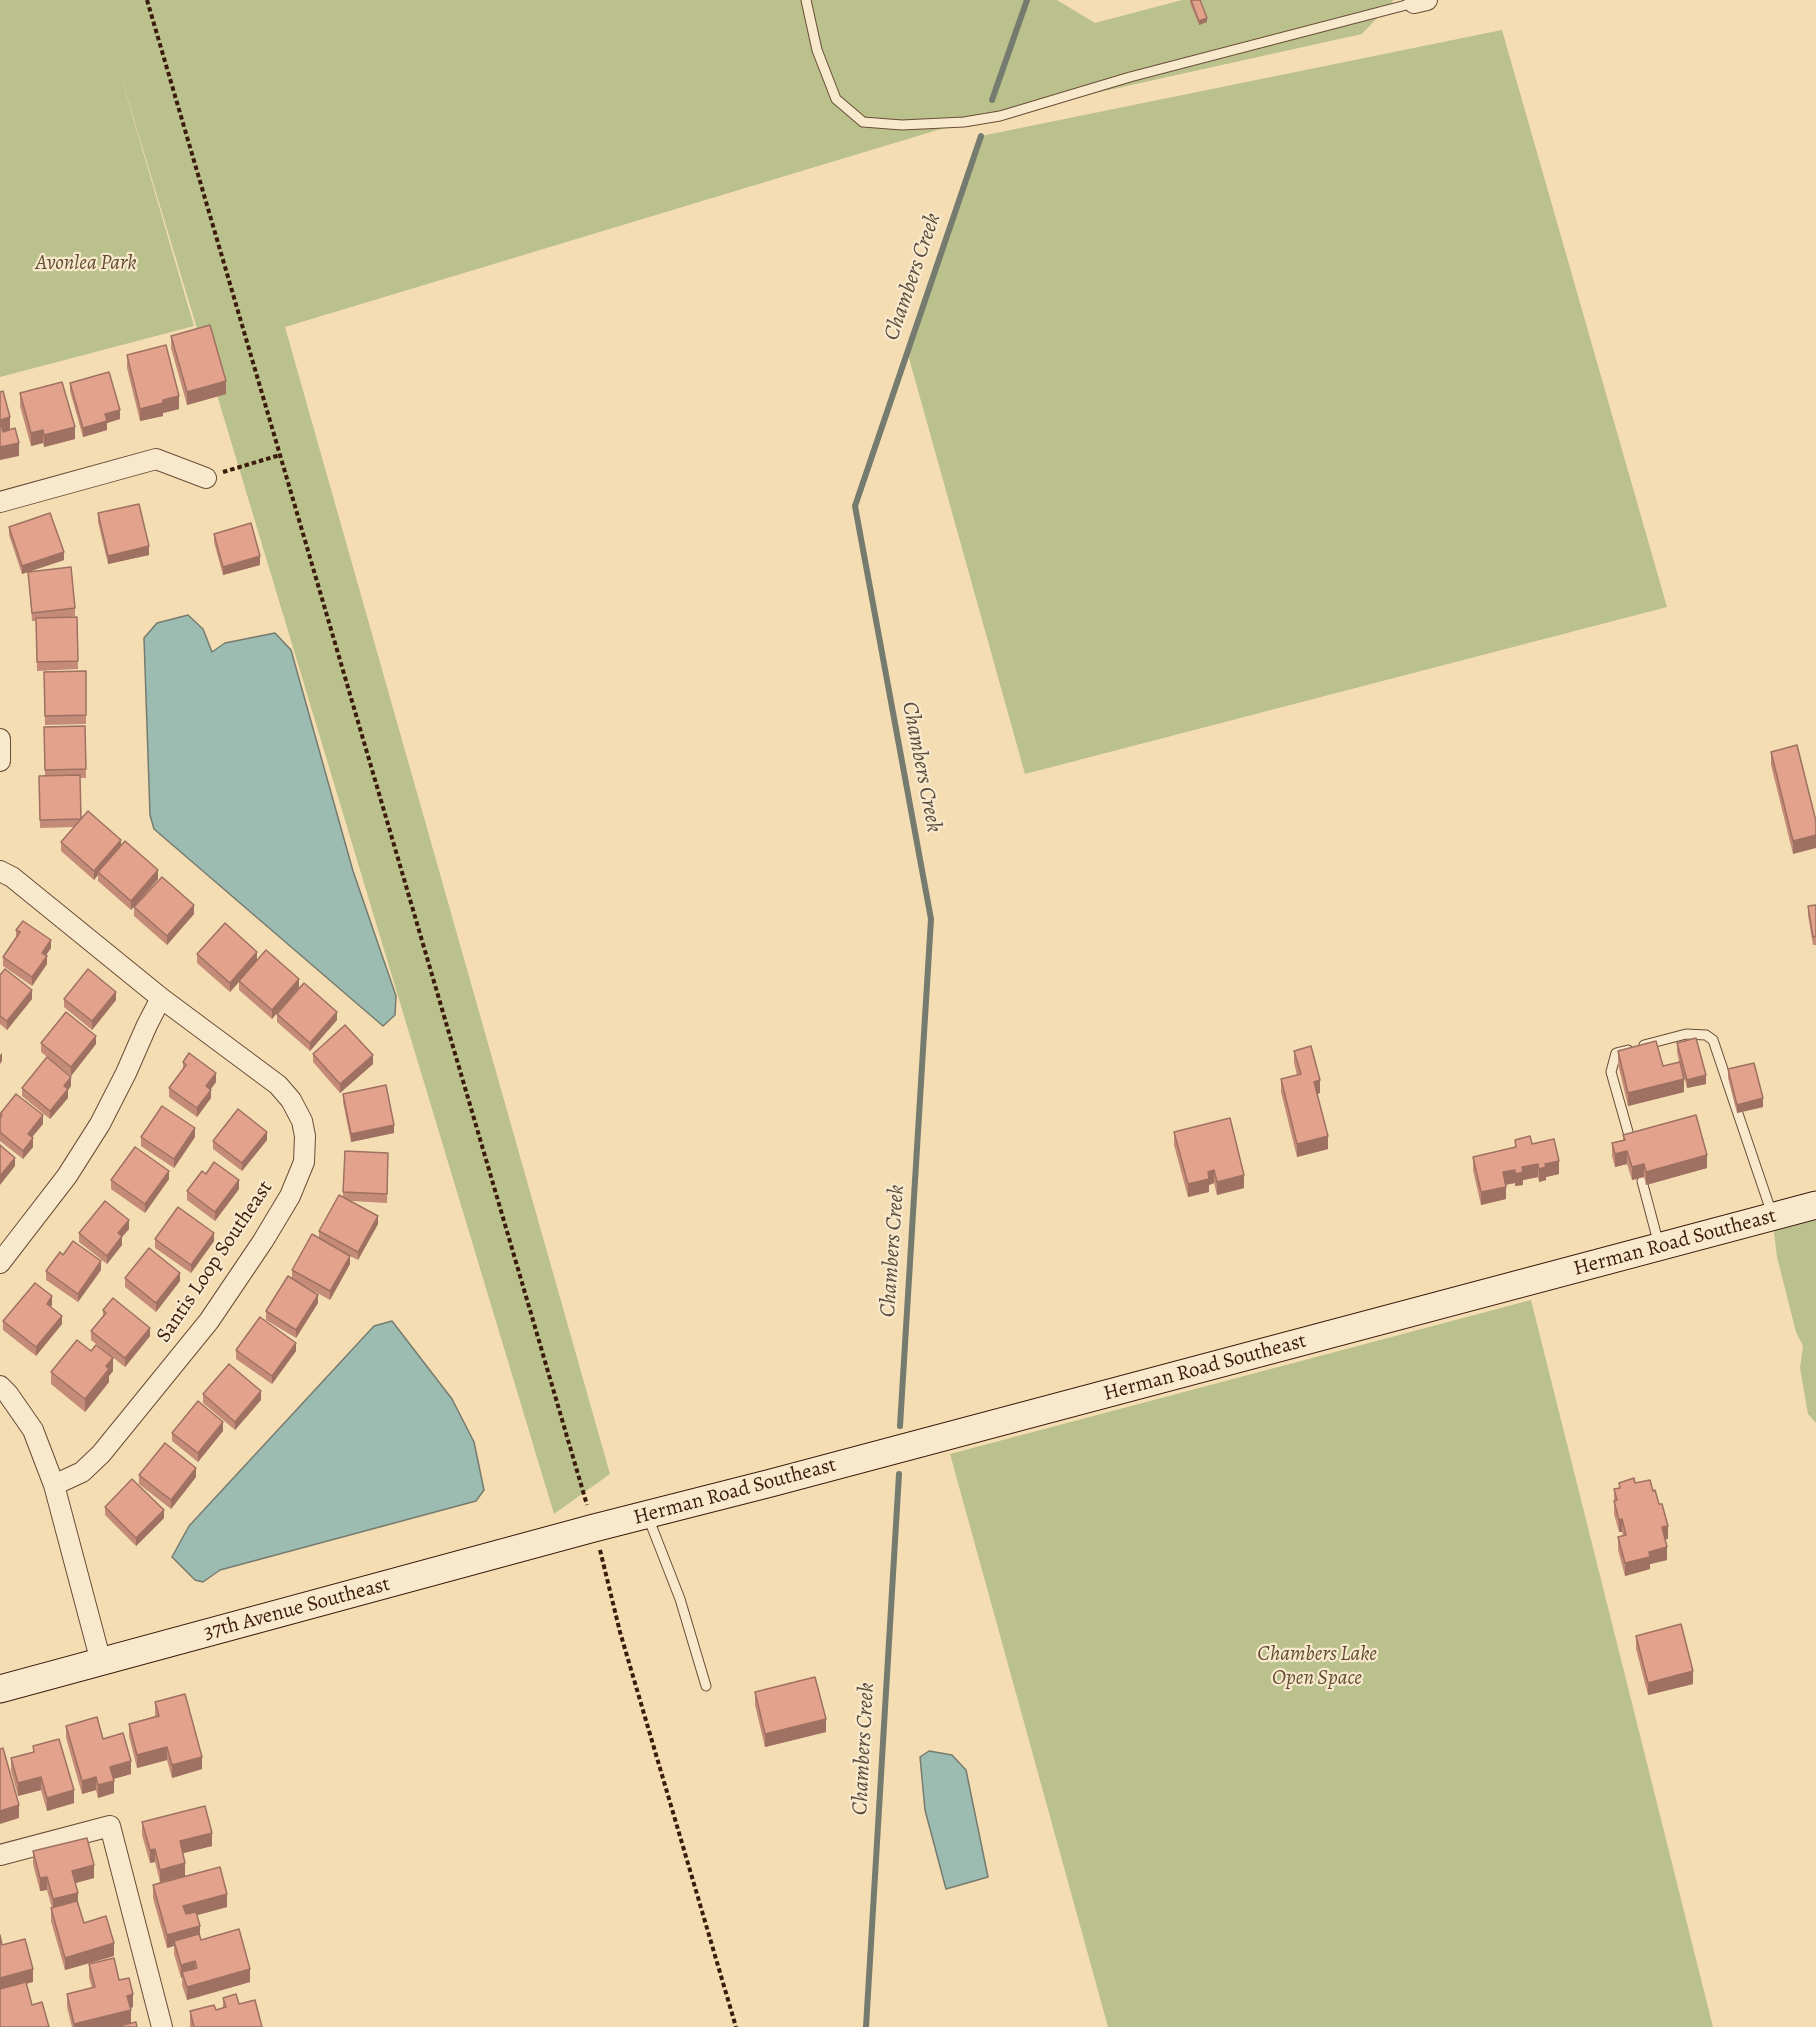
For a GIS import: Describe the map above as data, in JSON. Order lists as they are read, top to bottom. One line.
{"streets":{"street":["Herman Road Southeast","Santis Loop Southeast","37th Avenue Southeast"]},"crossings":[["Herman Road Southeast","37th Avenue Southeast"]],"water":["Chambers Creek"],"parks":["Avonlea Park","Chambers Lake Open Space"]}
